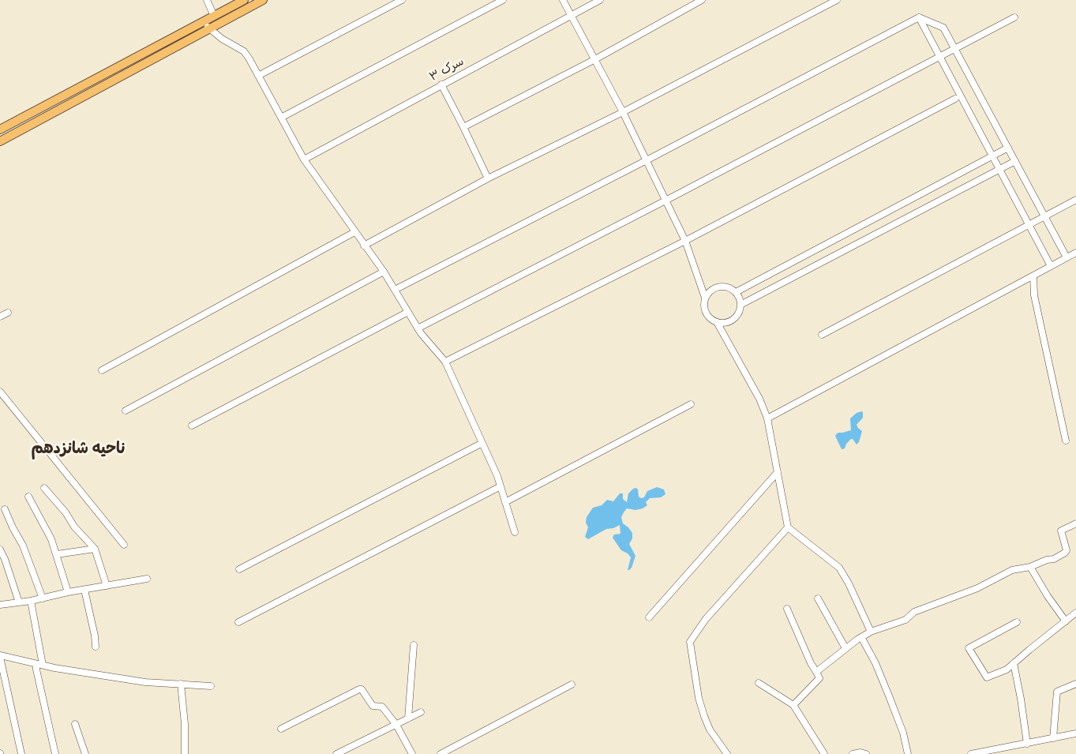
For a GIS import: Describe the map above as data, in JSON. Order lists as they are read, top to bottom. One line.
{"streets":{"street":["سرک ۳"]},"districts":["ناحیه شانزدهم"]}
